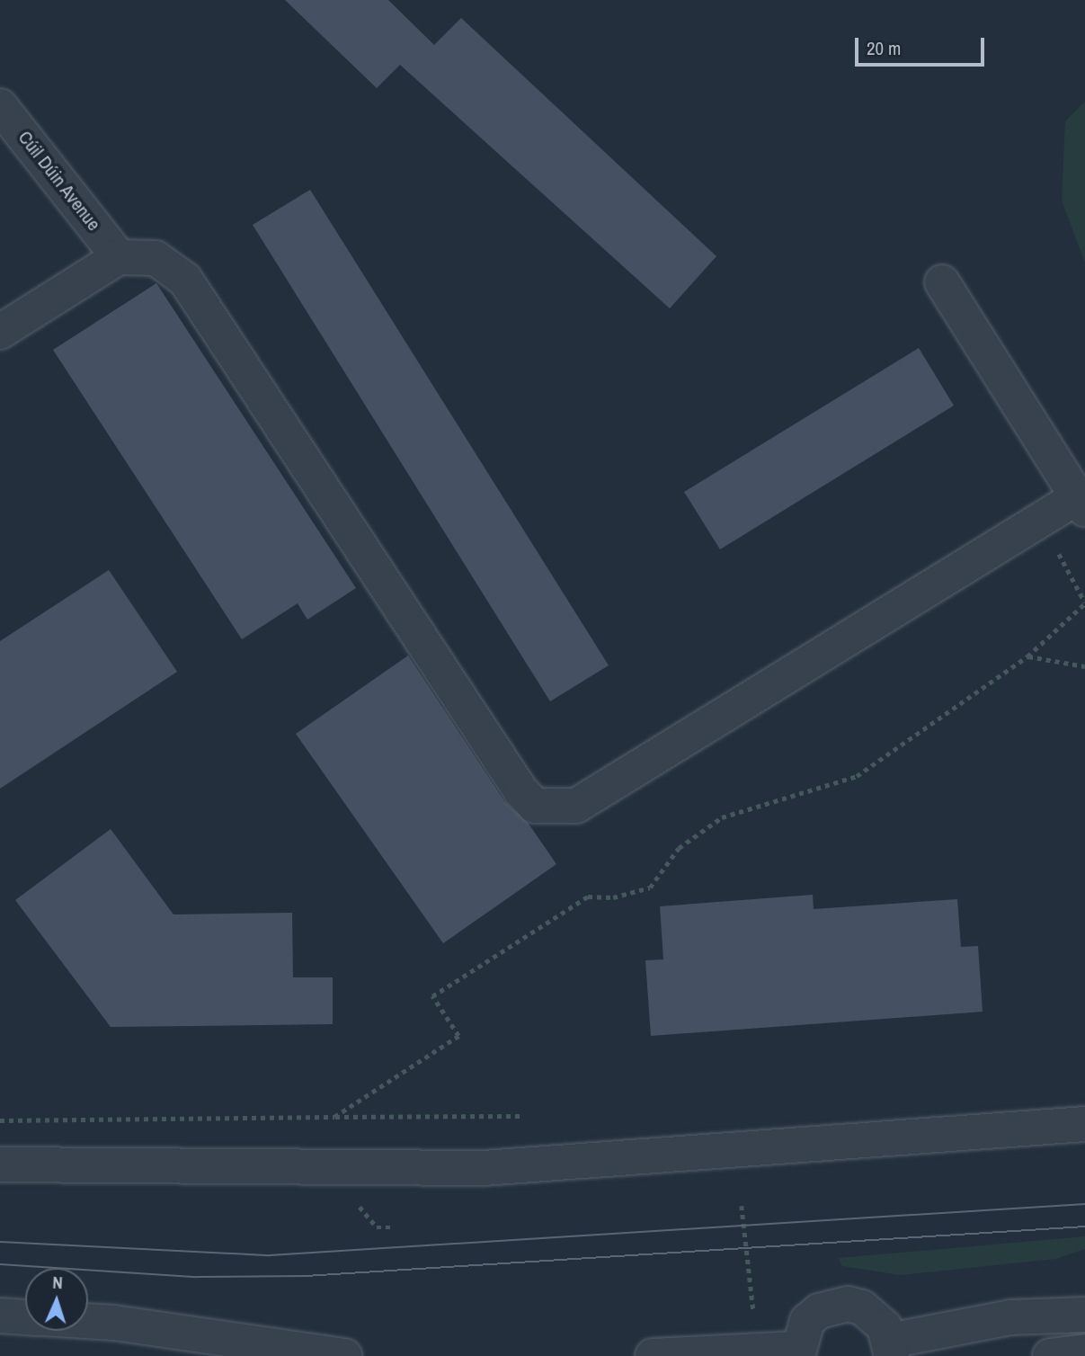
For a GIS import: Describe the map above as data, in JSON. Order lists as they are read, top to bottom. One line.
{"streets":{"street":["Cúil Dúin Avenue"]},"scale_bar":"20 m","north":"top"}
